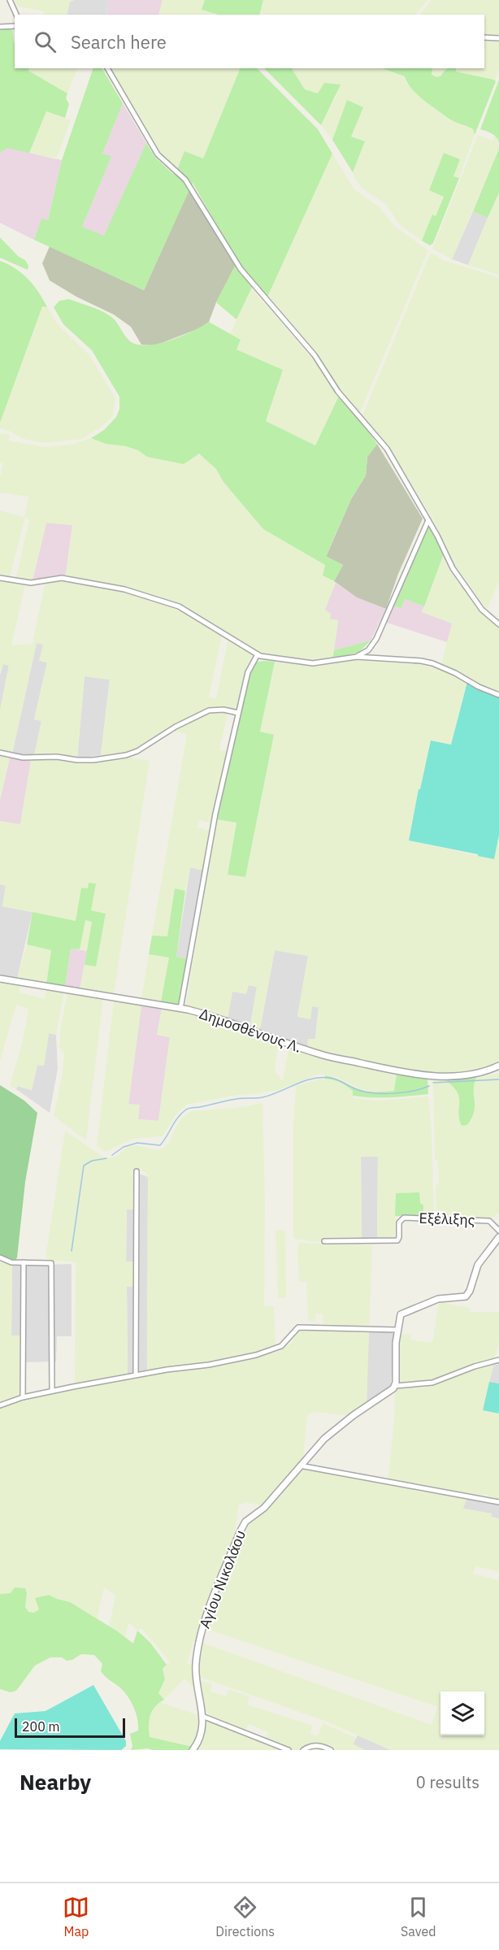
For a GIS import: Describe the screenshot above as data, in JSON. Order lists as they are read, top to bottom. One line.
{"streets":{"street":["Δημοσθένους Λ.","Εξέλιξης","Αγίου Νικολάου"]},"scale_bar":"200 m","page":{"search":"Search here","scale":"200 m","heading":["Nearby","0 results"],"nav":["Map","Directions","Saved"]}}
